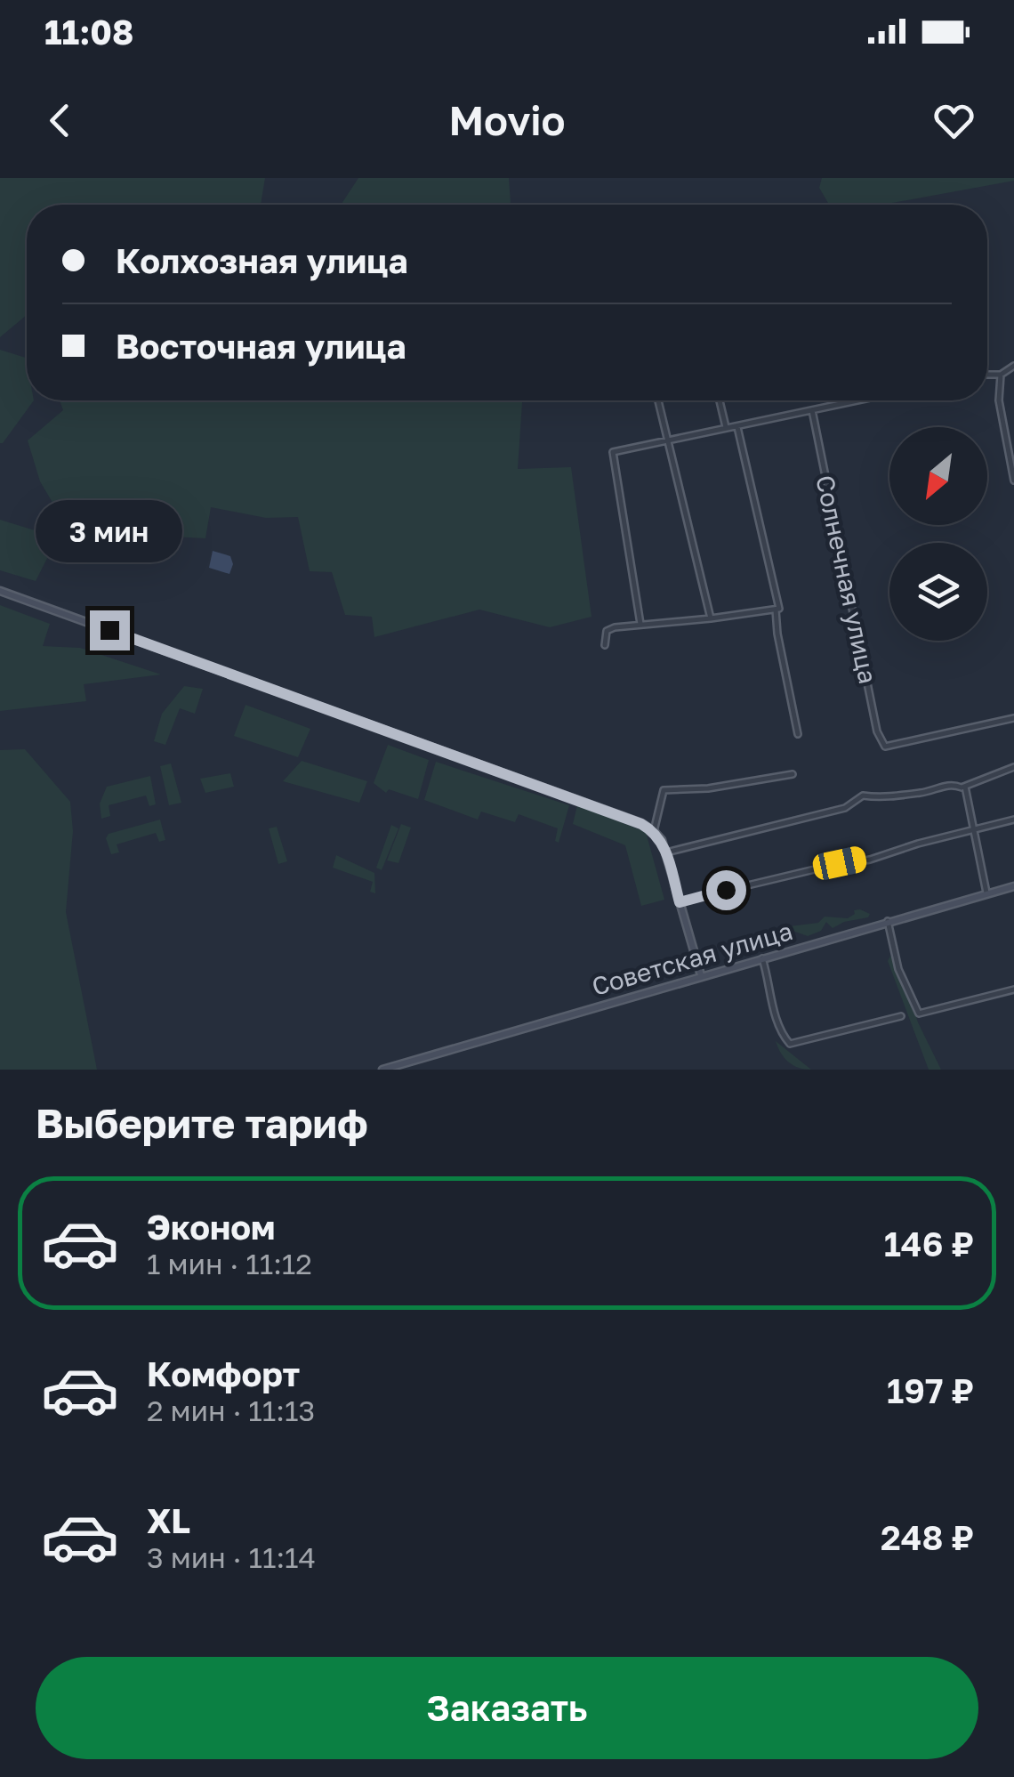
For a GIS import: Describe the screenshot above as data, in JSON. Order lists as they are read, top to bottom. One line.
{"streets":{"main road":["Советская улица"],"street":["Солнечная улица"]},"north":"bottom left","page":{"status":"11:08","header":"Movio","banner":["Колхозная улица","Восточная улица"],"bubble":"3 мин","heading":"Выберите тариф","list":[{"name":"Эконом","note":"1 мин · 11:12","value":"146 ₽"},{"name":"Комфорт","note":"2 мин · 11:13","value":"197 ₽"},{"name":"XL","note":"3 мин · 11:14","value":"248 ₽"}],"buttons":"Заказать"}}
